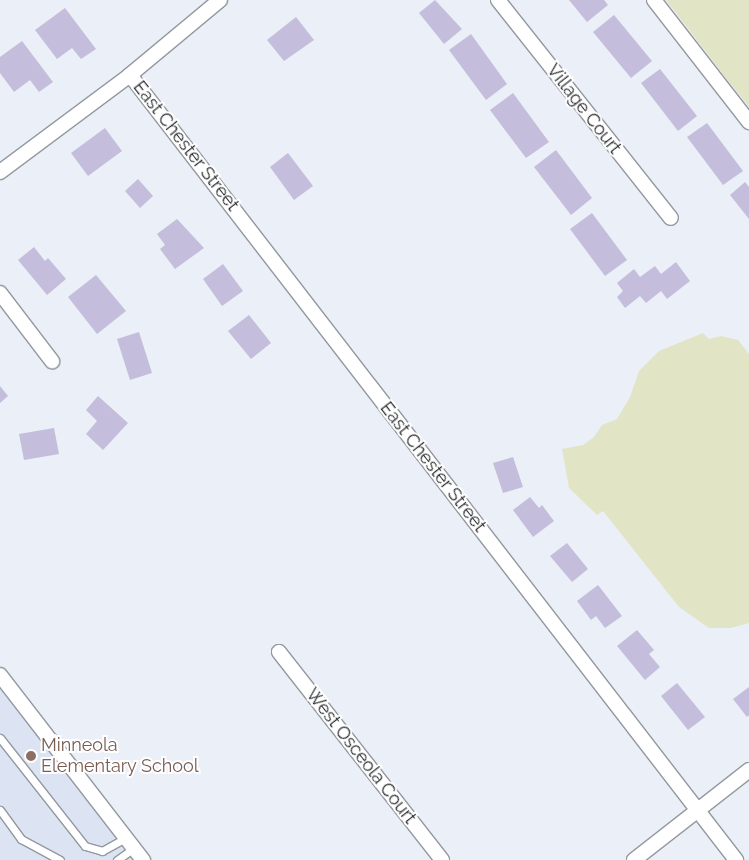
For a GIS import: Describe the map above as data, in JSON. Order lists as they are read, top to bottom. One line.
{"streets":{"street":["Village Court","East Chester Street","West Osceola Court"]},"places":["Minneola Elementary School"]}
